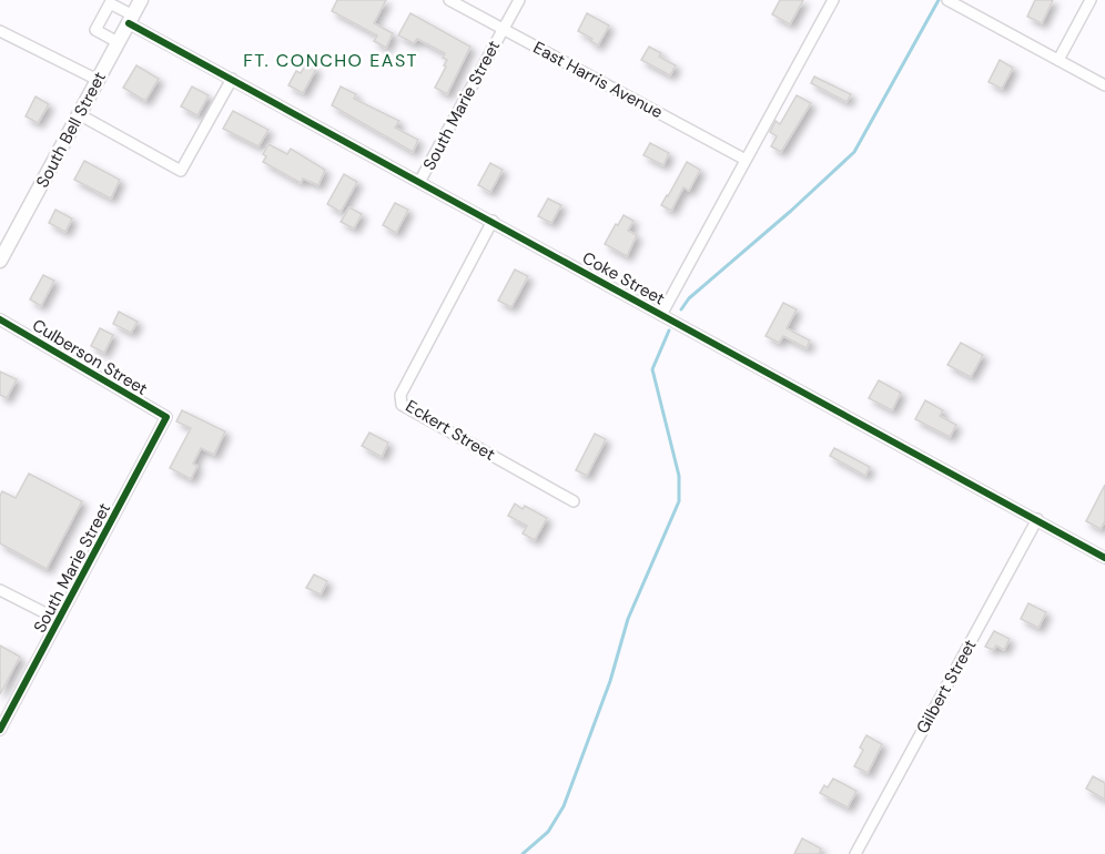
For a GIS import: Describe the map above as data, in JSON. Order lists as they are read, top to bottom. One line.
{"streets":{"main road":["South Bell Street"],"street":["East Harris Avenue","South Marie Street","Coke Street","Culberson Street","Eckert Street","Gilbert Street"]},"crossings":[["East Harris Avenue","South Marie Street"],["South Marie Street","Coke Street"],["South Marie Street","Culberson Street"],["South Bell Street","Coke Street"],["Coke Street","Eckert Street"],["Coke Street","Gilbert Street"]],"districts":["FT. CONCHO EAST"]}
